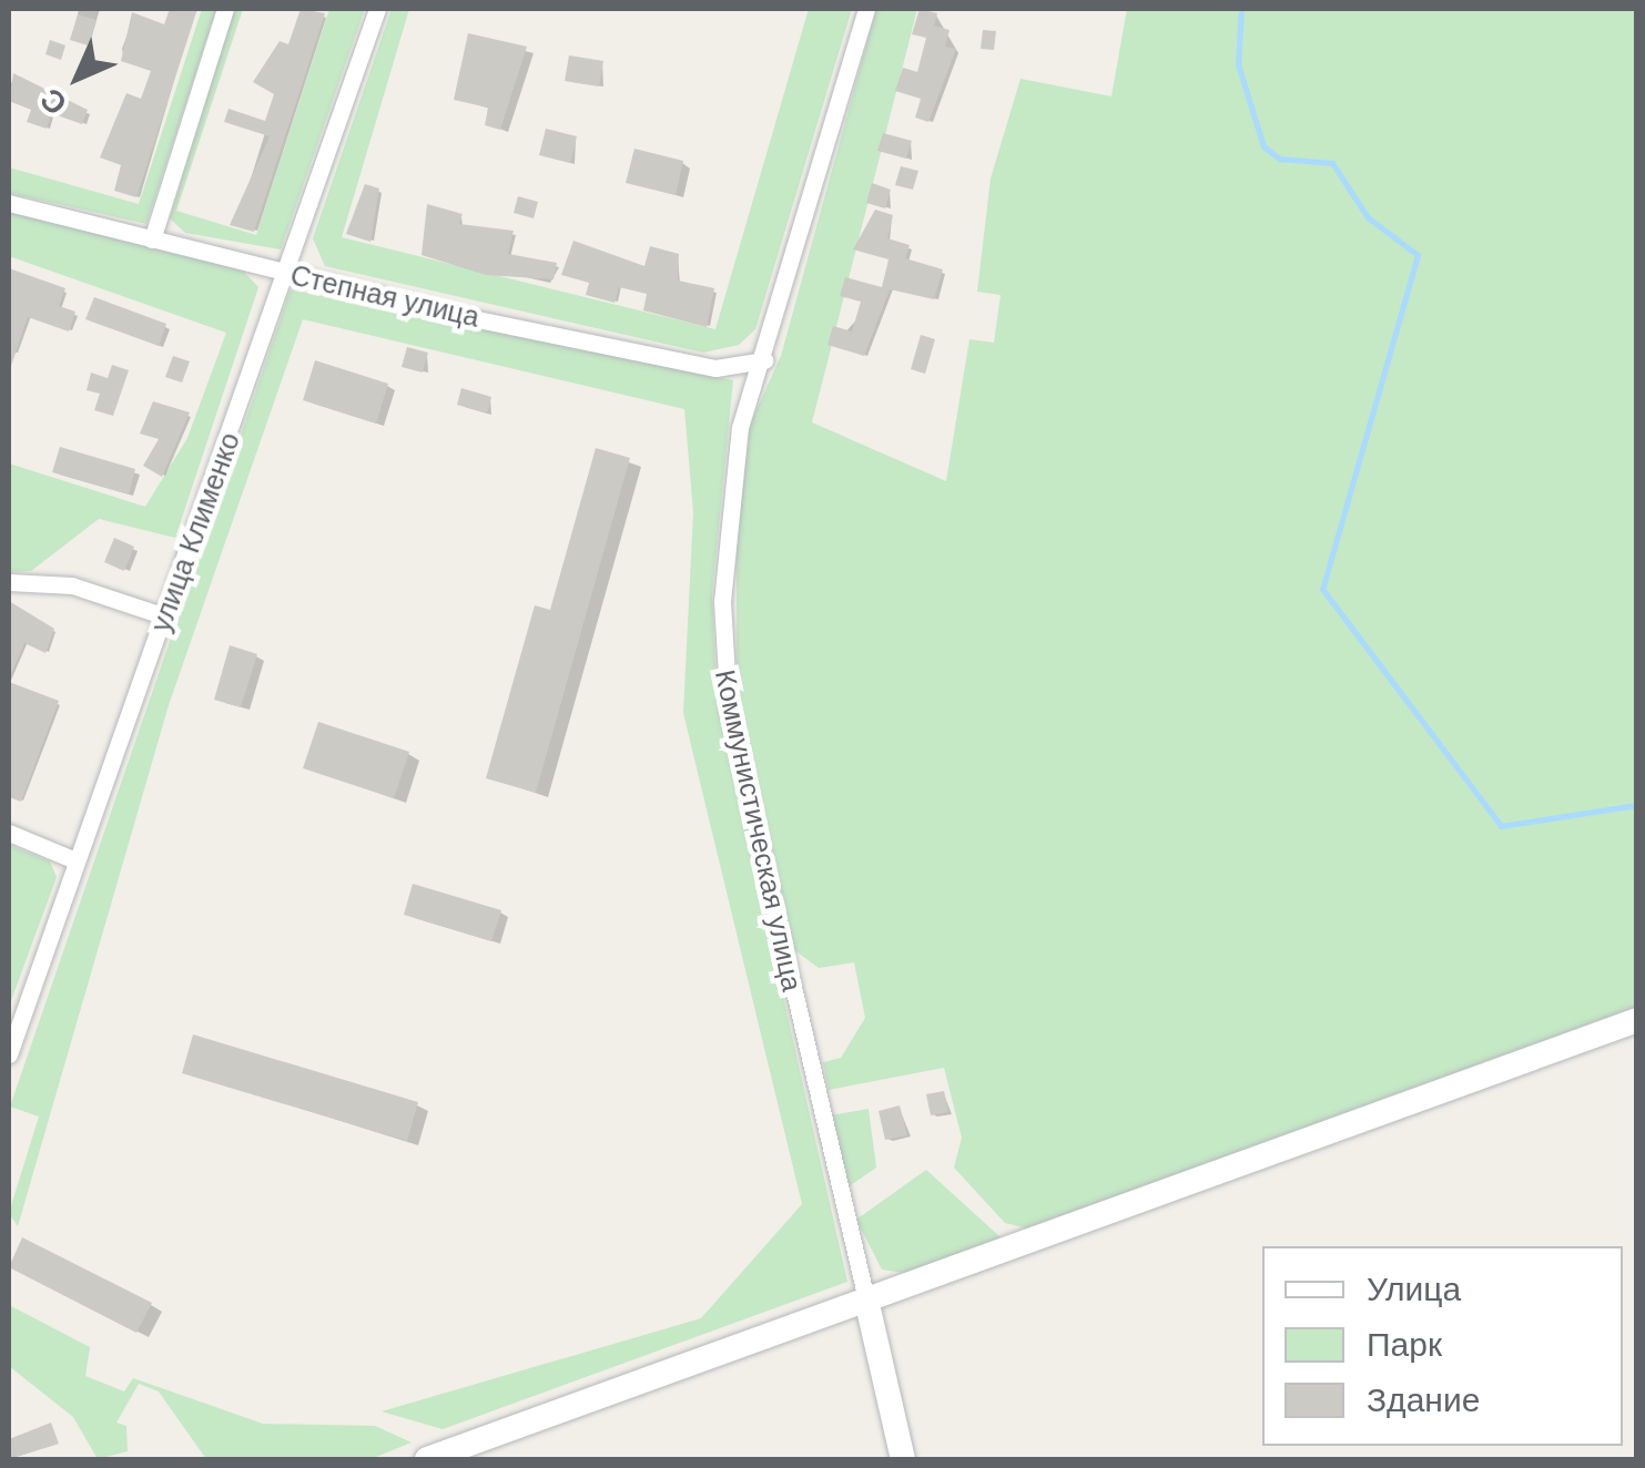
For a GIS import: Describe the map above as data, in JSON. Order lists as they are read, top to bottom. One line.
{"streets":{"street":["Степная улица","улица Клименко","Коммунистическая улица"]},"crossings":[["Степная улица","улица Клименко"],["Степная улица","Коммунистическая улица"]],"legend":["Улица","Парк","Здание"],"north":"bottom left"}
